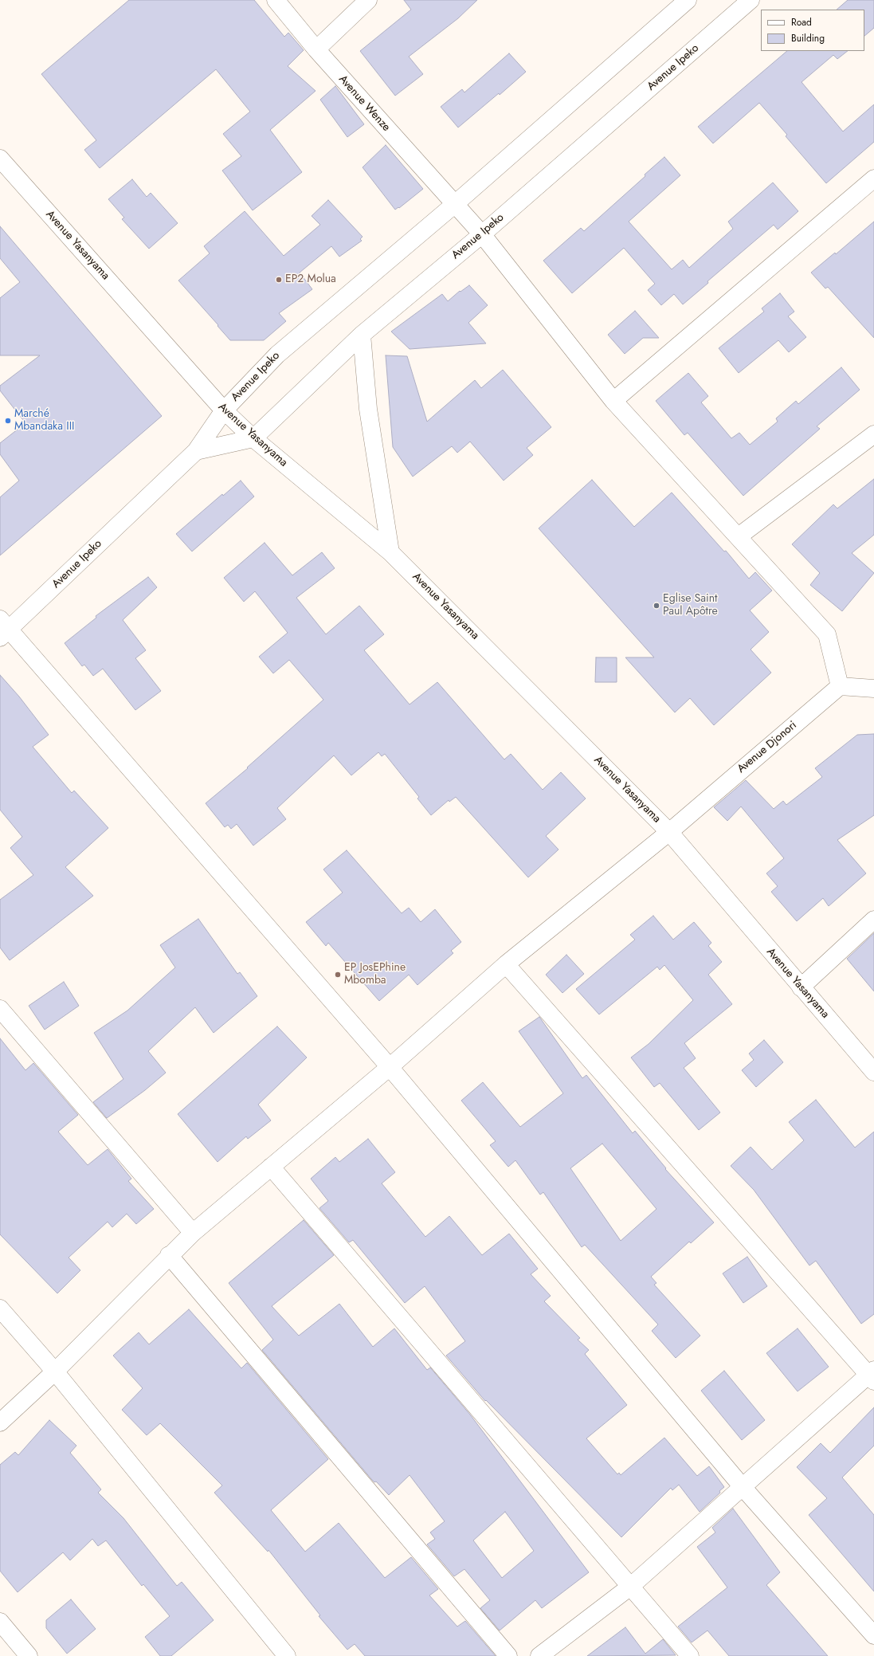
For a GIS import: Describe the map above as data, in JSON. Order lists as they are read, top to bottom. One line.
{"streets":{"street":["Avenue Ipeko","Avenue Wenze","Avenue Yasanyama","Avenue Djonori"]},"crossings":[["Avenue Ipeko","Avenue Wenze"],["Avenue Ipeko","Avenue Yasanyama"],["Avenue Wenze","Avenue Djonori"],["Avenue Yasanyama","Avenue Djonori"]],"places":["EP2 Molua","Marché Mbandaka III","Eglise Saint Paul Apôtre","EP JosEPhine Mbomba"],"legend":["Road","Building"]}
